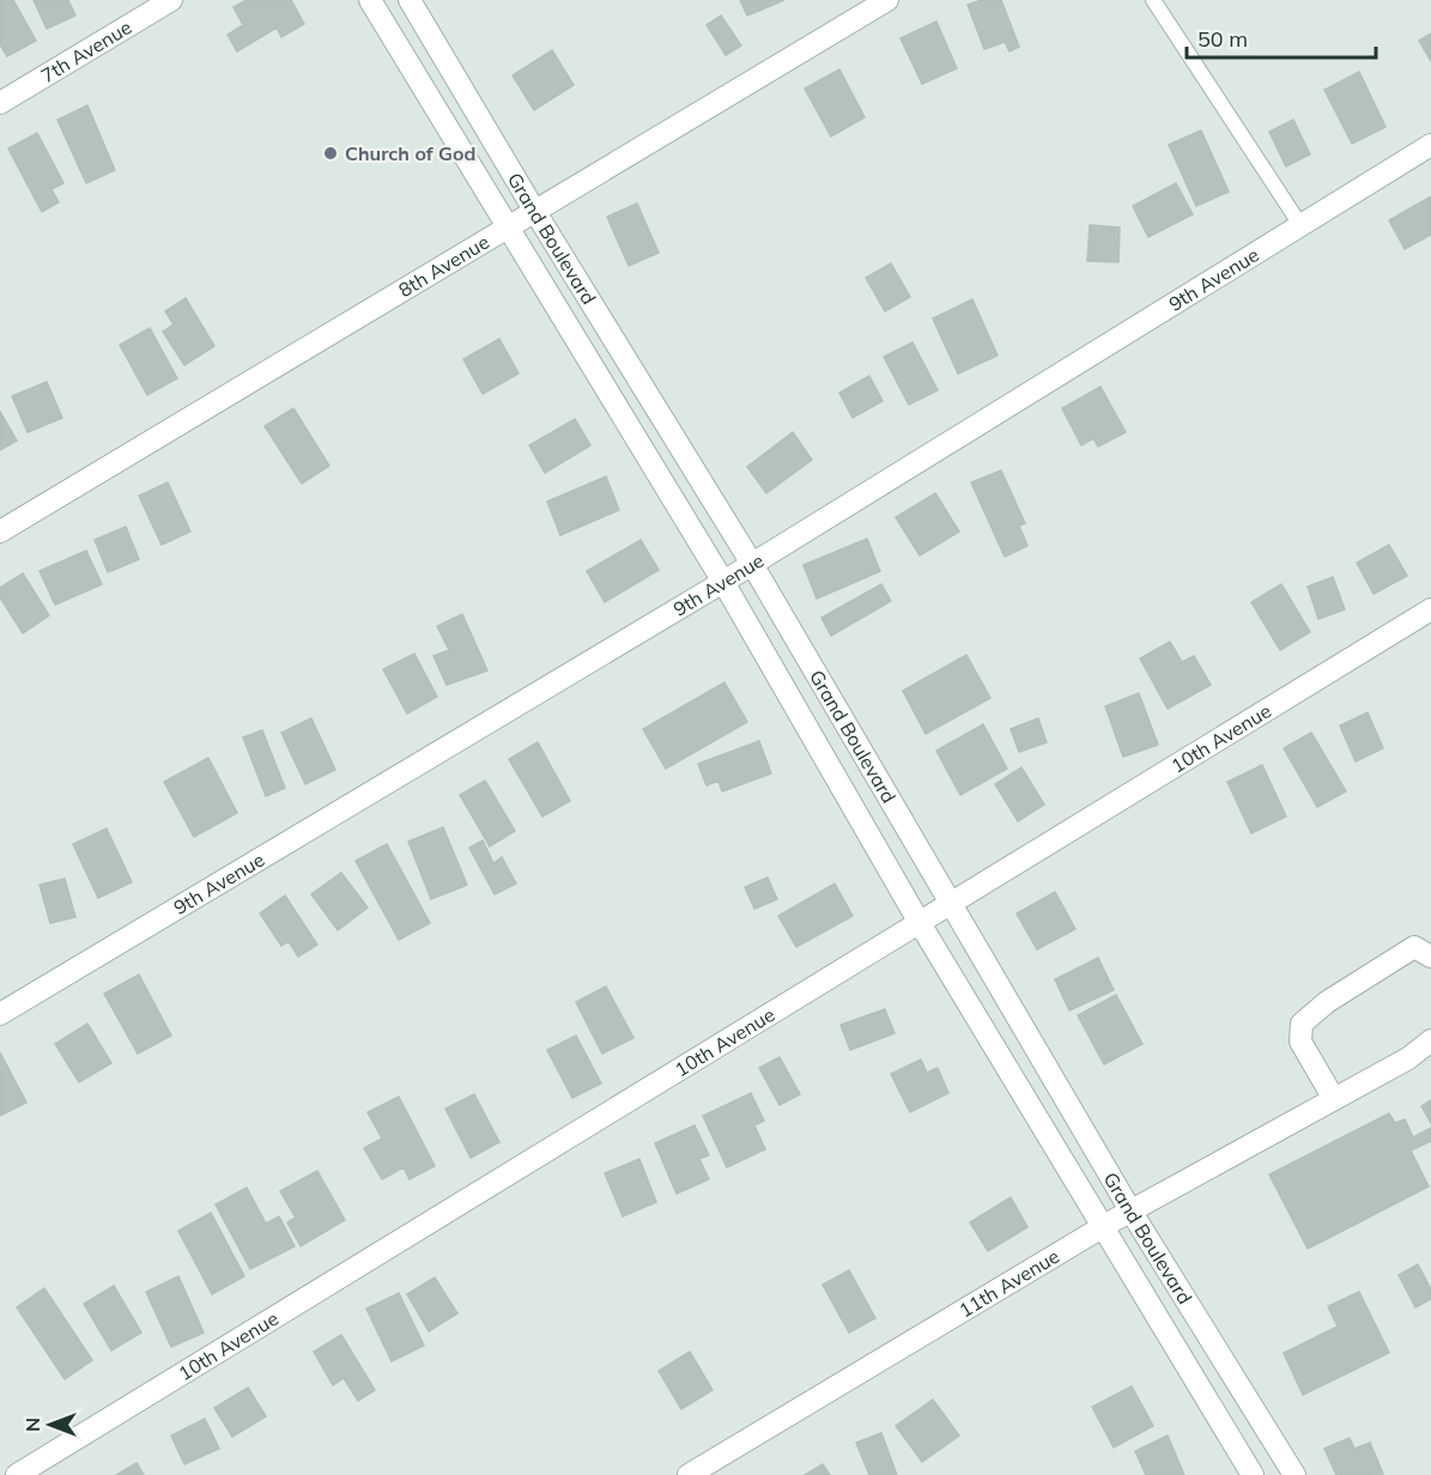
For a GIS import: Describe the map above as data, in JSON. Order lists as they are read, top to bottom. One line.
{"streets":{"street":["7th Avenue","Grand Boulevard","8th Avenue","9th Avenue","10th Avenue","11th Avenue"]},"crossings":[["Grand Boulevard","8th Avenue"],["Grand Boulevard","9th Avenue"],["Grand Boulevard","10th Avenue"],["Grand Boulevard","11th Avenue"]],"places":["Church of God"],"scale_bar":"50 m","north":"left"}
